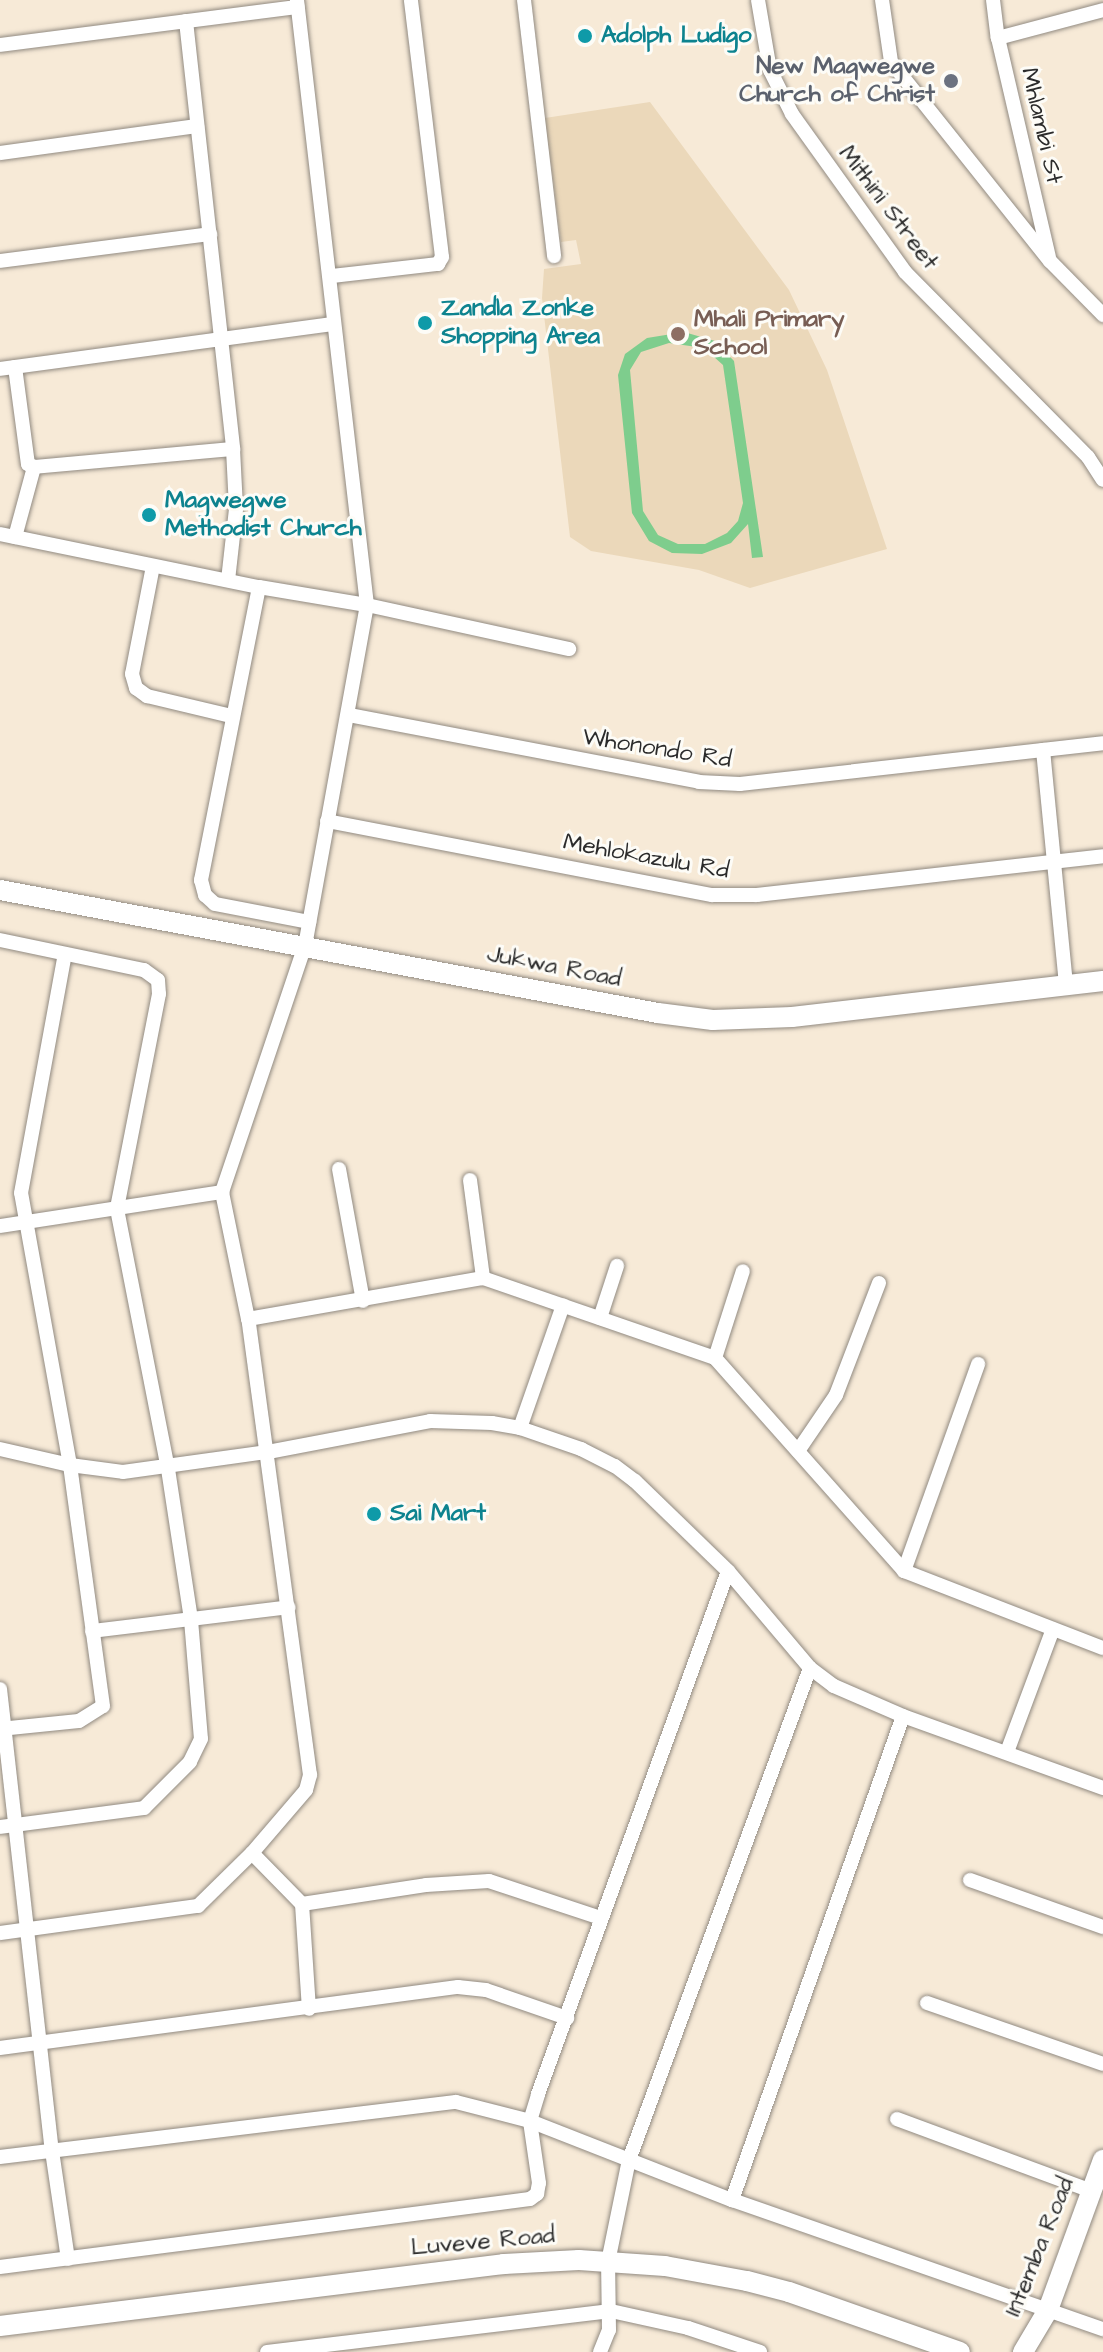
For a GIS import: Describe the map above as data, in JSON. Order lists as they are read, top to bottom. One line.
{"streets":{"street":["Mhlambi St","Mithini Street","Whonondo Rd","Mehlokazulu Rd","Jukwa Road","Luveve Road","Intemba Road"]},"places":["Adolph Ludigo","New Magwegwe Church of Christ","Zandla Zonke Shopping Area","Mhali Primary School","Magwegwe Methodist Church","Sai Mart"]}
